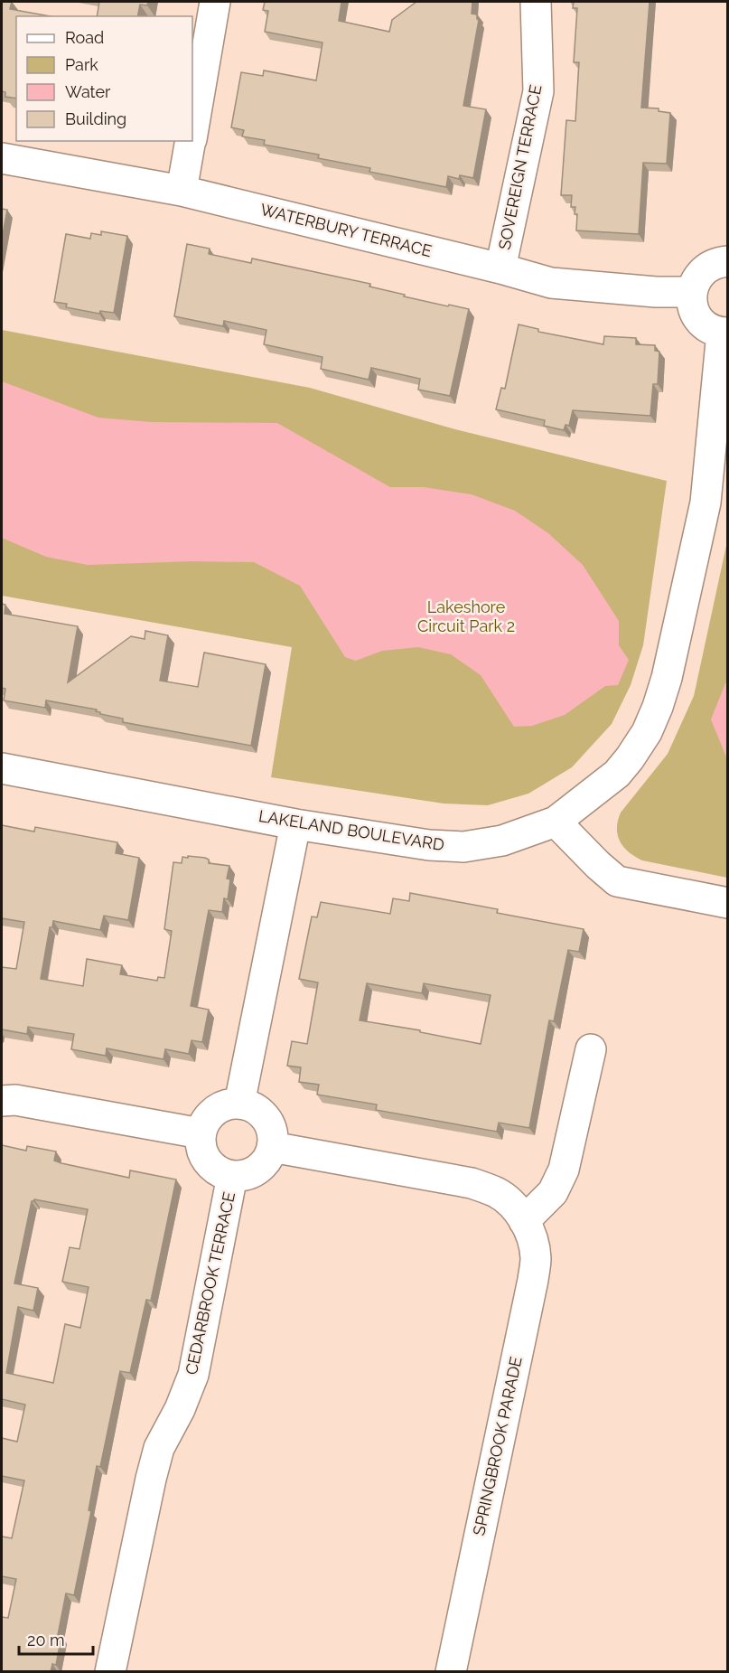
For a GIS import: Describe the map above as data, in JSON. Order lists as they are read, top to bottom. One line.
{"streets":{"street":["SOVEREIGN TERRACE","WATERBURY TERRACE","LAKELAND BOULEVARD","CEDARBROOK TERRACE","SPRINGBROOK PARADE"]},"crossings":[["SOVEREIGN TERRACE","WATERBURY TERRACE"],["CEDARBROOK TERRACE","SPRINGBROOK PARADE"]],"parks":["Lakeshore Circuit Park 2"],"legend":["Road","Park","Water","Building"],"scale_bar":"20 m"}
